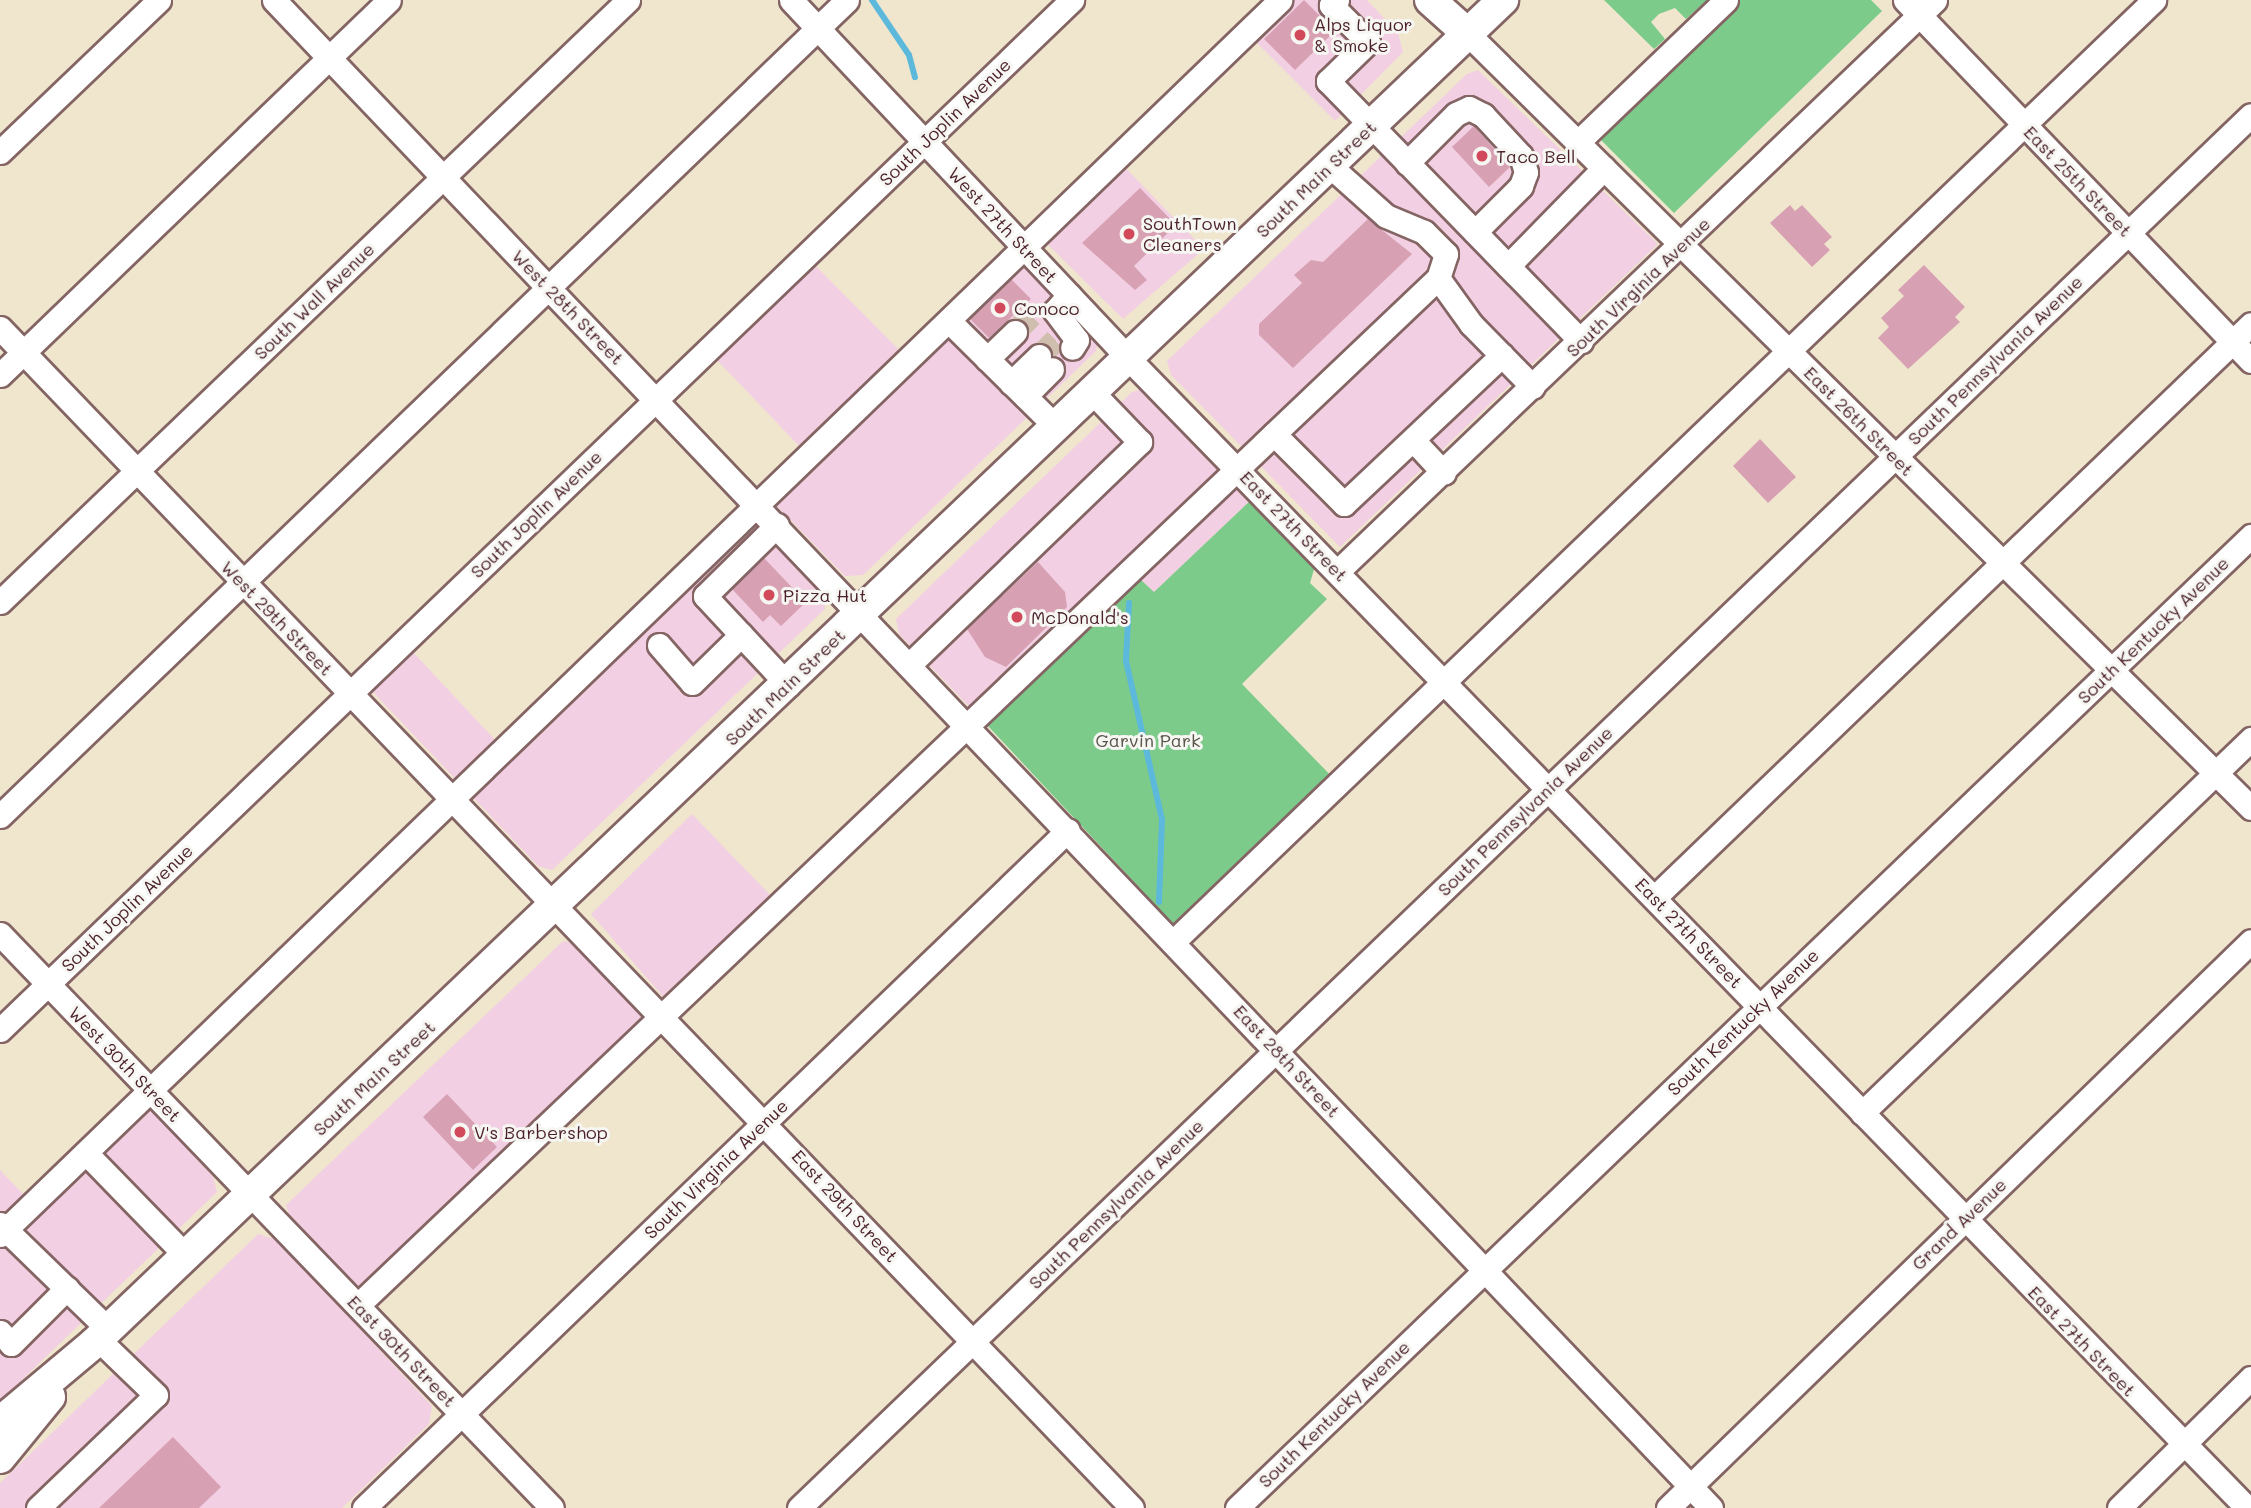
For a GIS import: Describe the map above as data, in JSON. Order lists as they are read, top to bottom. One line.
{"streets":{"main road":["South Main Street"],"street":["South Joplin Avenue","East 25th Street","West 27th Street","South Virginia Avenue","South Wall Avenue","West 28th Street","South Pennsylvania Avenue","East 26th Street","East 27th Street","West 29th Street","South Kentucky Avenue","East 28th Street","West 30th Street","East 29th Street","Grand Avenue","East 30th Street"]},"crossings":[["South Joplin Avenue","West 27th Street"],["South Joplin Avenue","West 28th Street"],["South Joplin Avenue","West 29th Street"],["South Joplin Avenue","West 30th Street"],["South Main Street","West 27th Street"],["South Main Street","West 28th Street"],["South Main Street","East 26th Street"],["South Main Street","East 27th Street"],["South Main Street","West 29th Street"],["South Main Street","East 28th Street"],["South Main Street","West 30th Street"],["South Main Street","East 29th Street"],["South Main Street","East 30th Street"],["East 25th Street","South Virginia Avenue"],["East 25th Street","South Pennsylvania Avenue"],["West 27th Street","East 27th Street"],["South Virginia Avenue","East 26th Street"],["South Virginia Avenue","East 27th Street"],["South Virginia Avenue","East 28th Street"],["South Virginia Avenue","East 29th Street"],["South Virginia Avenue","East 30th Street"],["South Wall Avenue","West 28th Street"],["South Wall Avenue","West 29th Street"],["West 28th Street","East 28th Street"],["South Pennsylvania Avenue","East 26th Street"],["South Pennsylvania Avenue","East 27th Street"],["South Pennsylvania Avenue","East 28th Street"],["South Pennsylvania Avenue","East 29th Street"],["East 26th Street","South Kentucky Avenue"],["East 27th Street","South Kentucky Avenue"],["East 27th Street","Grand Avenue"],["West 29th Street","East 29th Street"],["South Kentucky Avenue","East 28th Street"],["East 28th Street","Grand Avenue"],["West 30th Street","East 30th Street"]],"parks":["Garvin Park"],"places":["Alps Liquor & Smoke","Taco Bell","SouthTown Cleaners","Conoco","Pizza Hut","McDonald's","V's Barbershop"]}
